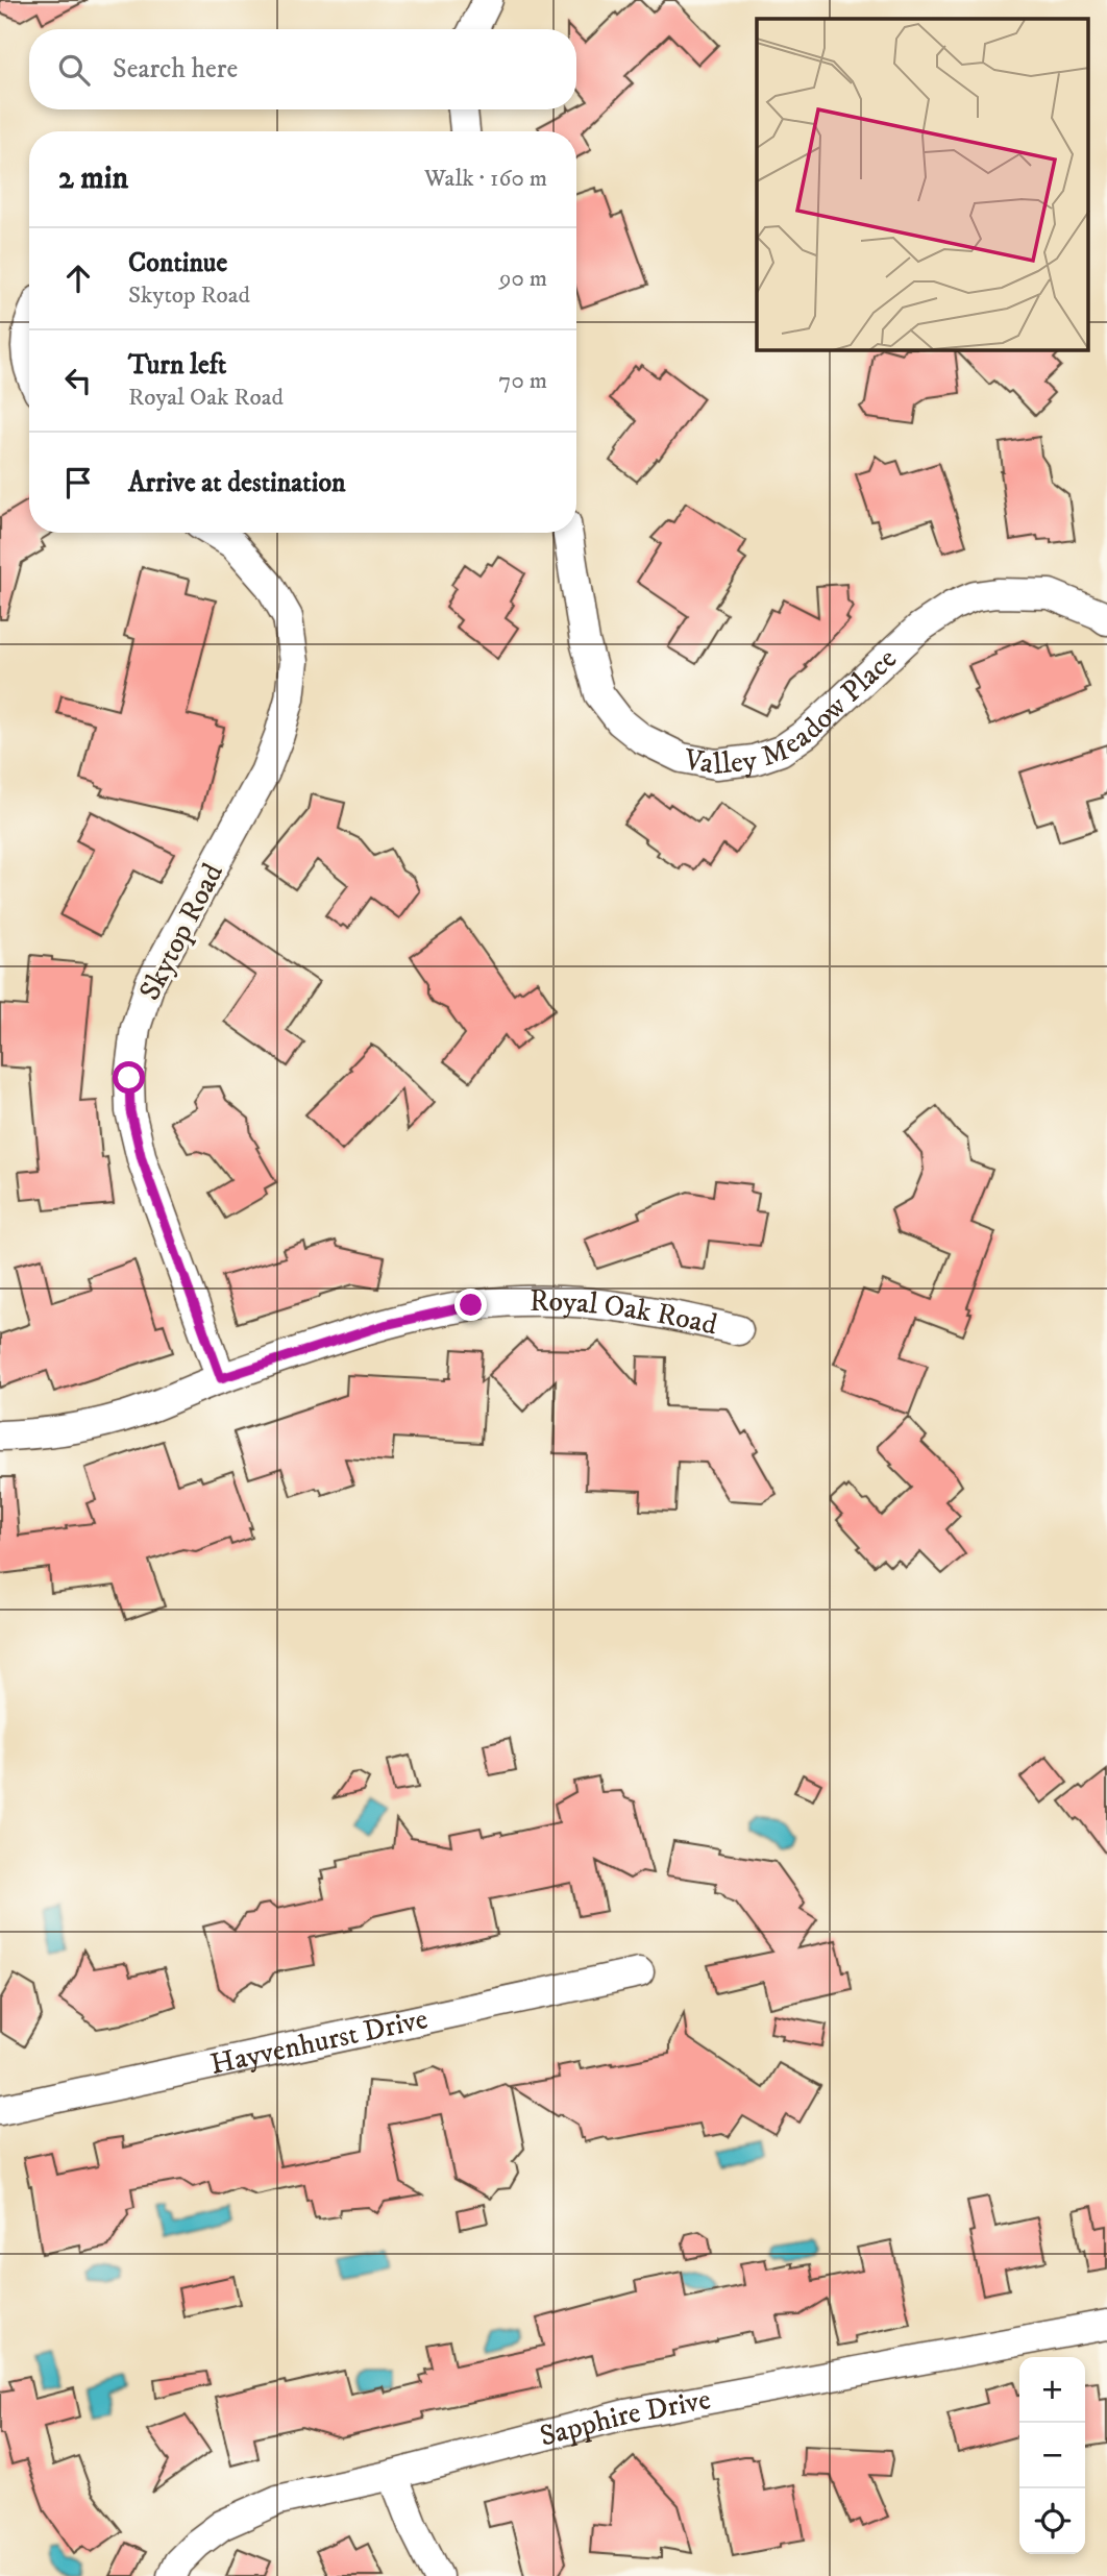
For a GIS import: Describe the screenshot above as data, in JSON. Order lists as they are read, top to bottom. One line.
{"streets":{"street":["Valley Meadow Place","Skytop Road","Royal Oak Road","Hayvenhurst Drive","Sapphire Drive"]},"crossings":[["Skytop Road","Royal Oak Road"]],"page":{"search":"Search here","heading":["2 min","Walk · 160 m"],"list":[["Continue","Skytop Road","90 m"],["Turn left","Royal Oak Road","70 m"],"Arrive at destination"],"map_buttons":["+","−"]}}
